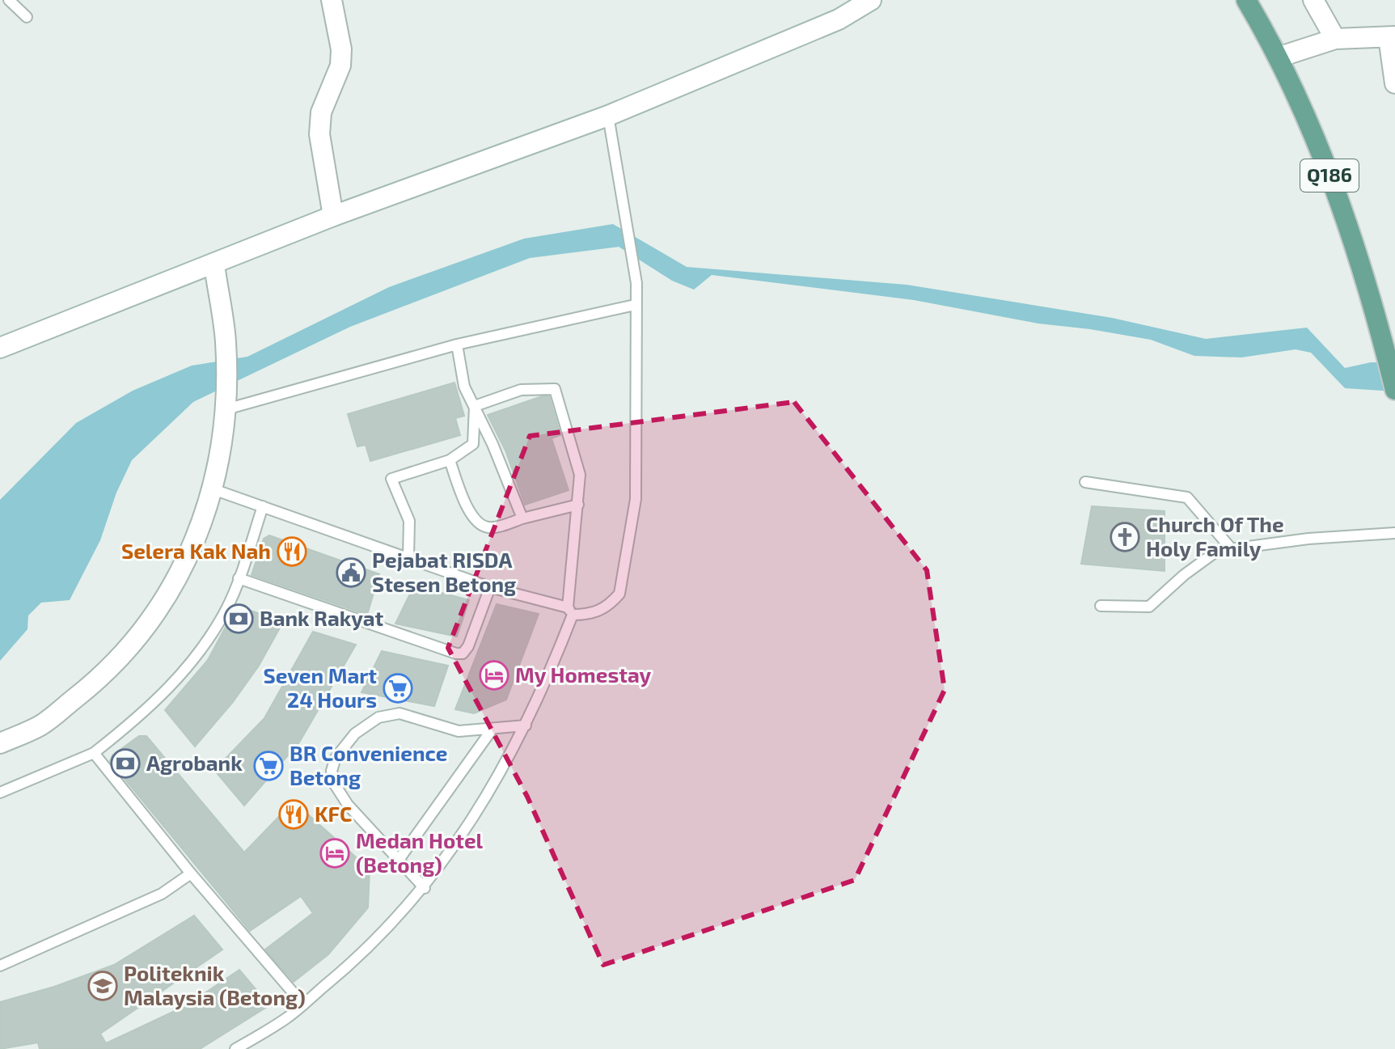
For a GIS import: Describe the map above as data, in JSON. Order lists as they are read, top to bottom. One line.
{"streets":{"main road":["Q186"]},"places":{"church":["Church Of The Holy Family"],"restaurant":["Selera Kak Nah","KFC"],"public building":["Pejabat RISDA Stesen Betong"],"bank":["Bank Rakyat","Agrobank"],"hotel":["My Homestay","Medan Hotel (Betong)"],"supermarket":["Seven Mart 24 Hours","BR Convenience Betong"],"school or university":["Politeknik Malaysia (Betong)"]}}
